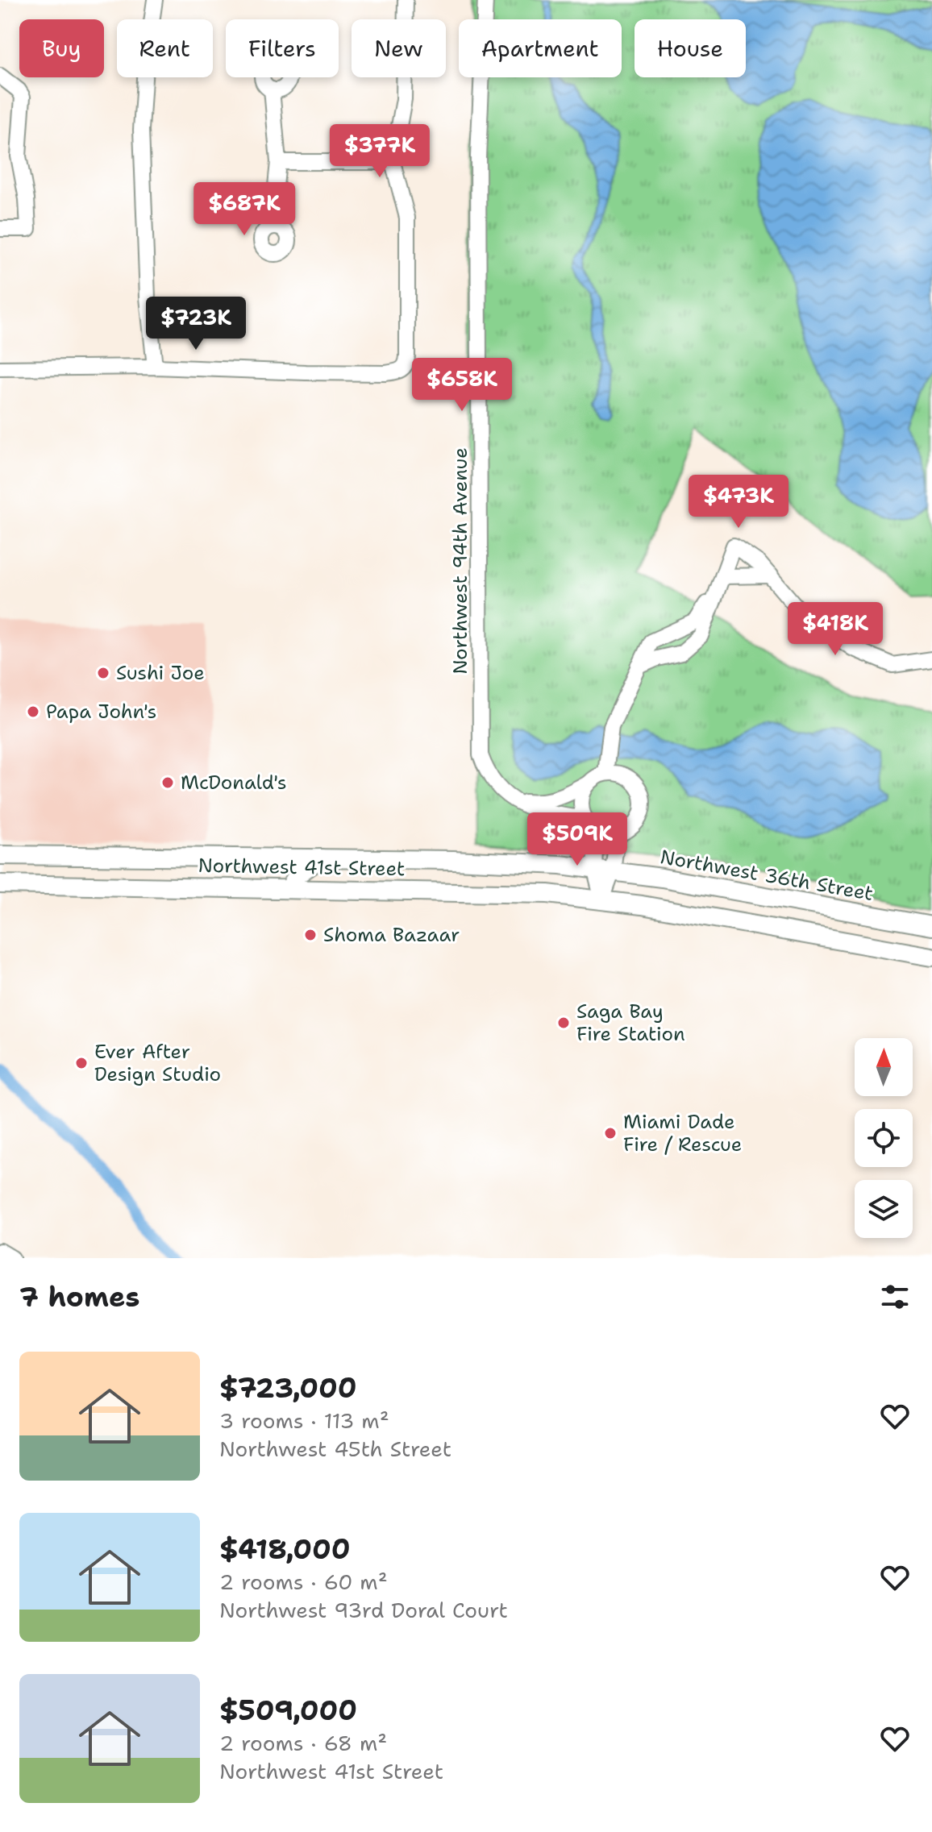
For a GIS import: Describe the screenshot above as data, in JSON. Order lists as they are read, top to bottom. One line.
{"streets":{"main road":["Northwest 41st Street","Northwest 36th Street"],"street":["Northwest 94th Avenue"]},"crossings":[["Northwest 41st Street","Northwest 36th Street"]],"places":["Sushi Joe","Papa John's","McDonald's","Shoma Bazaar","Saga Bay Fire Station","Ever After Design Studio","Miami Dade Fire / Rescue"],"north":"top","page":{"chip":["Buy","Rent","Filters","New","Apartment","House"],"price":["$377K","$687K","$723K","$658K","$473K","$418K","$509K"],"heading":"7 homes","list":[{"name":"$723,000","note":"3 rooms · 113 m² · Northwest 45th Street"},{"name":"$418,000","note":"2 rooms · 60 m² · Northwest 93rd Doral Court"},{"name":"$509,000","note":"2 rooms · 68 m² · Northwest 41st Street"}]}}
